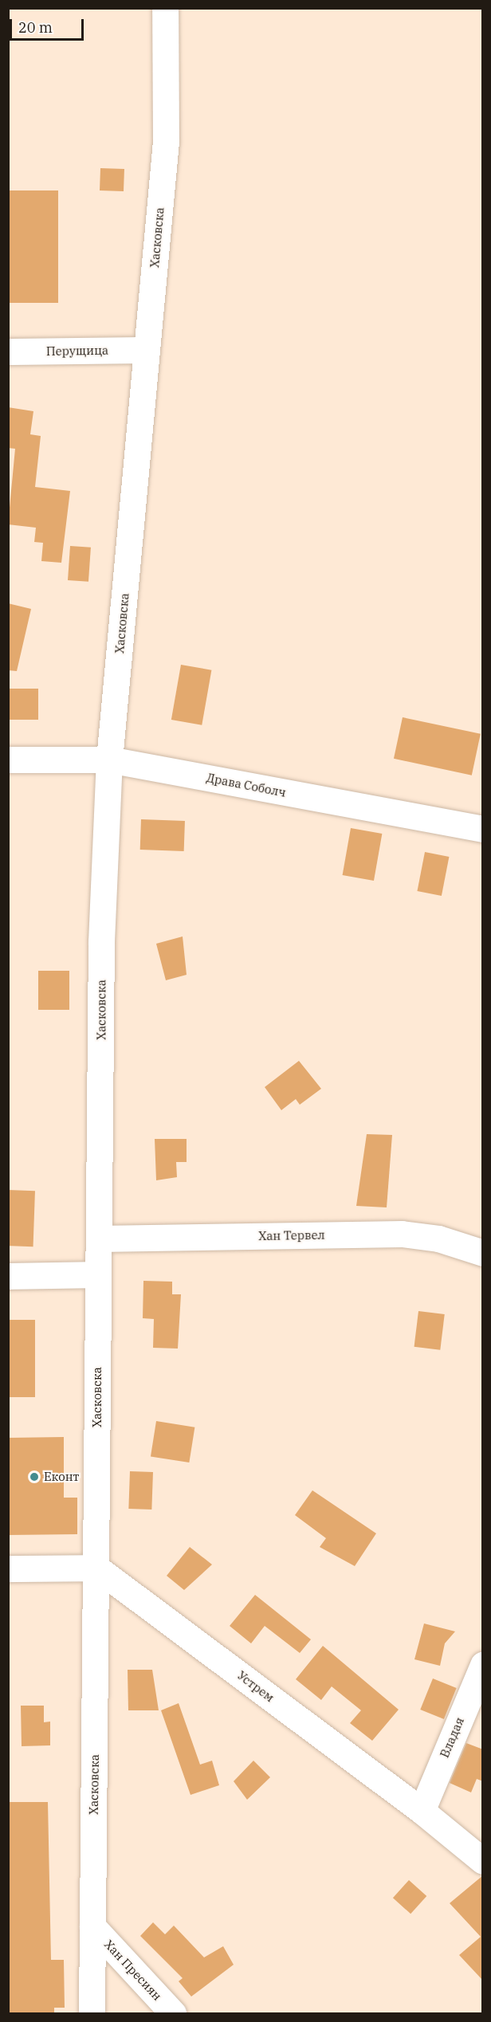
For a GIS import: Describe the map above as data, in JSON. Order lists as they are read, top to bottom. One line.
{"streets":{"street":["Хасковска","Перущица","Драва Соболч","Хан Тервел","Устрем","Владая","Хан Пресиян"]},"crossings":[["Хасковска","Перущица"],["Хасковска","Драва Соболч"],["Хасковска","Хан Тервел"],["Хасковска","Устрем"],["Хасковска","Хан Пресиян"],["Устрем","Владая"]],"places":["Еконт"],"scale_bar":"20 m"}
